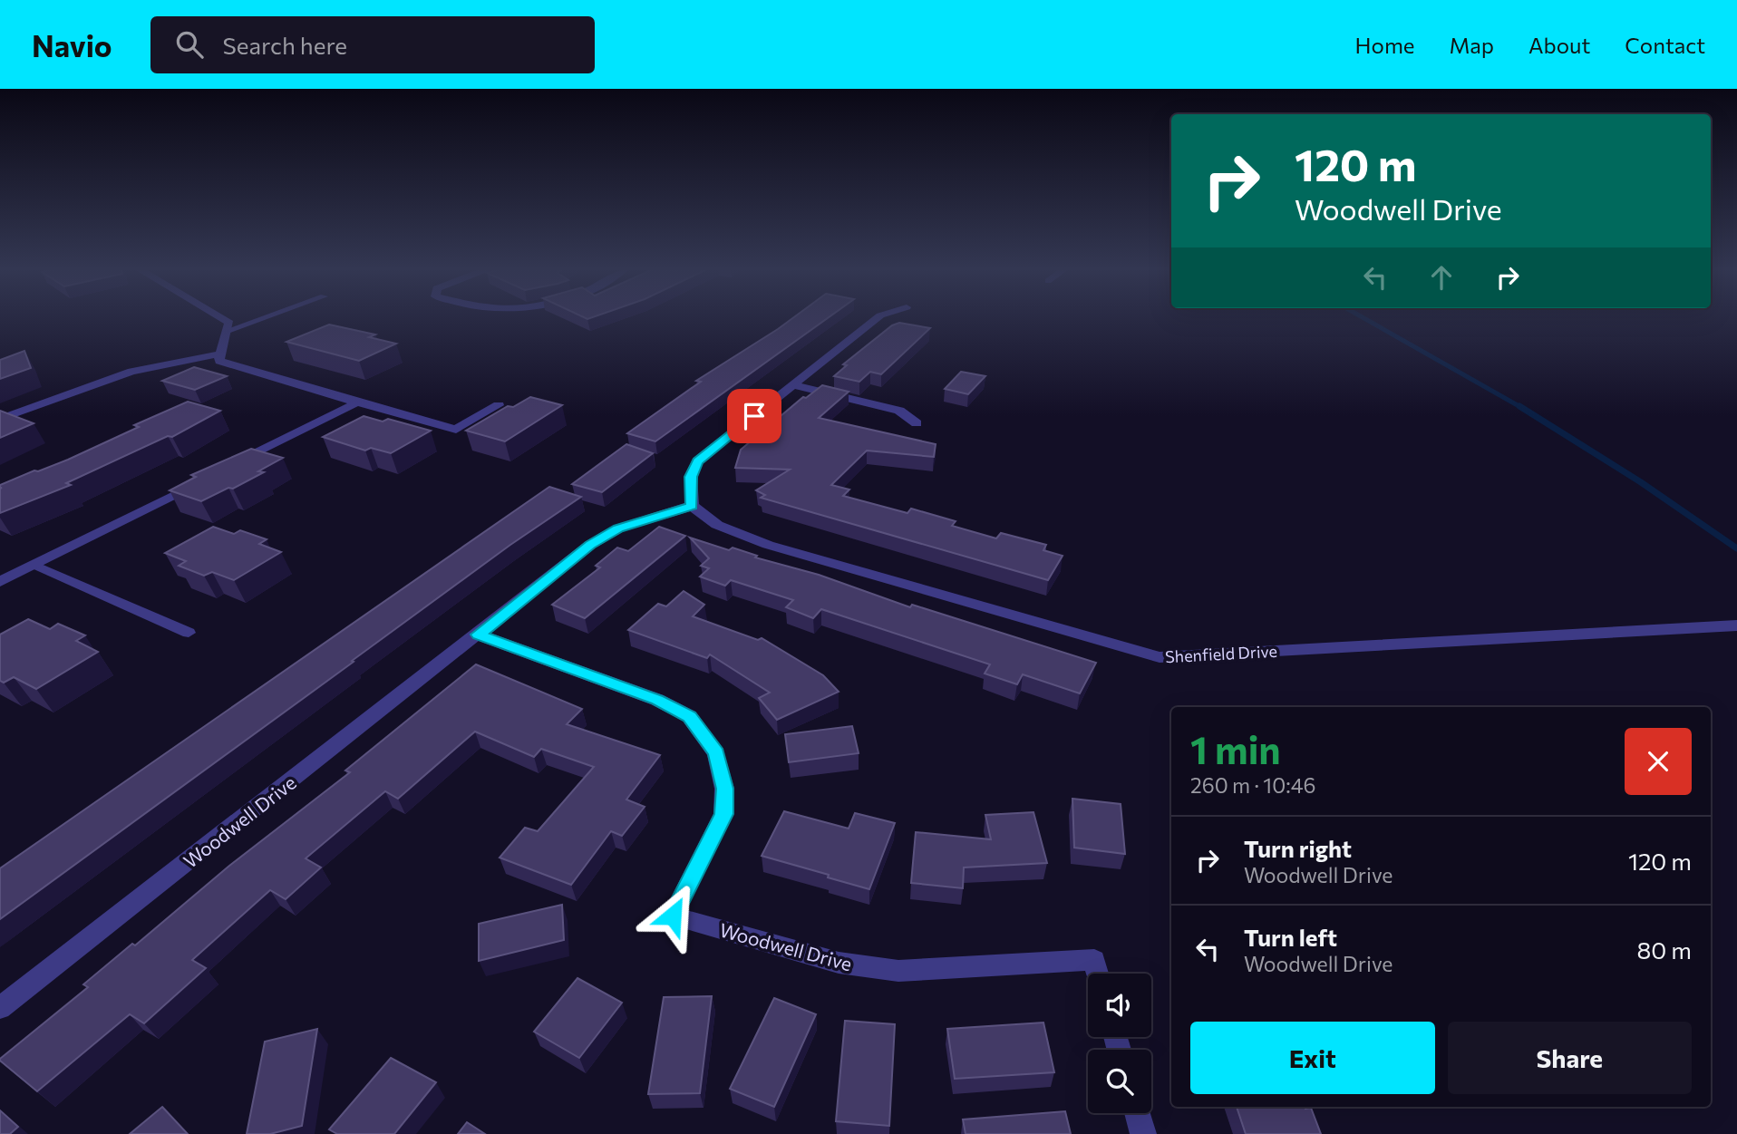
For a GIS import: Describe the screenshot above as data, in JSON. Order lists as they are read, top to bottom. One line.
{"streets":{"street":["Shenfield Drive","Woodwell Drive"]},"crossings":[["Shenfield Drive","Woodwell Drive"]],"page":{"header":"Navio","search":"Search here","nav":["Home","Map","About","Contact"],"turn":["120 m","Woodwell Drive"],"heading":["1 min","260 m · 10:46"],"list":[{"name":"Turn right","note":"Woodwell Drive","value":"120 m"},{"name":"Turn left","note":"Woodwell Drive","value":"80 m"}],"buttons":["Exit","Share"]}}
